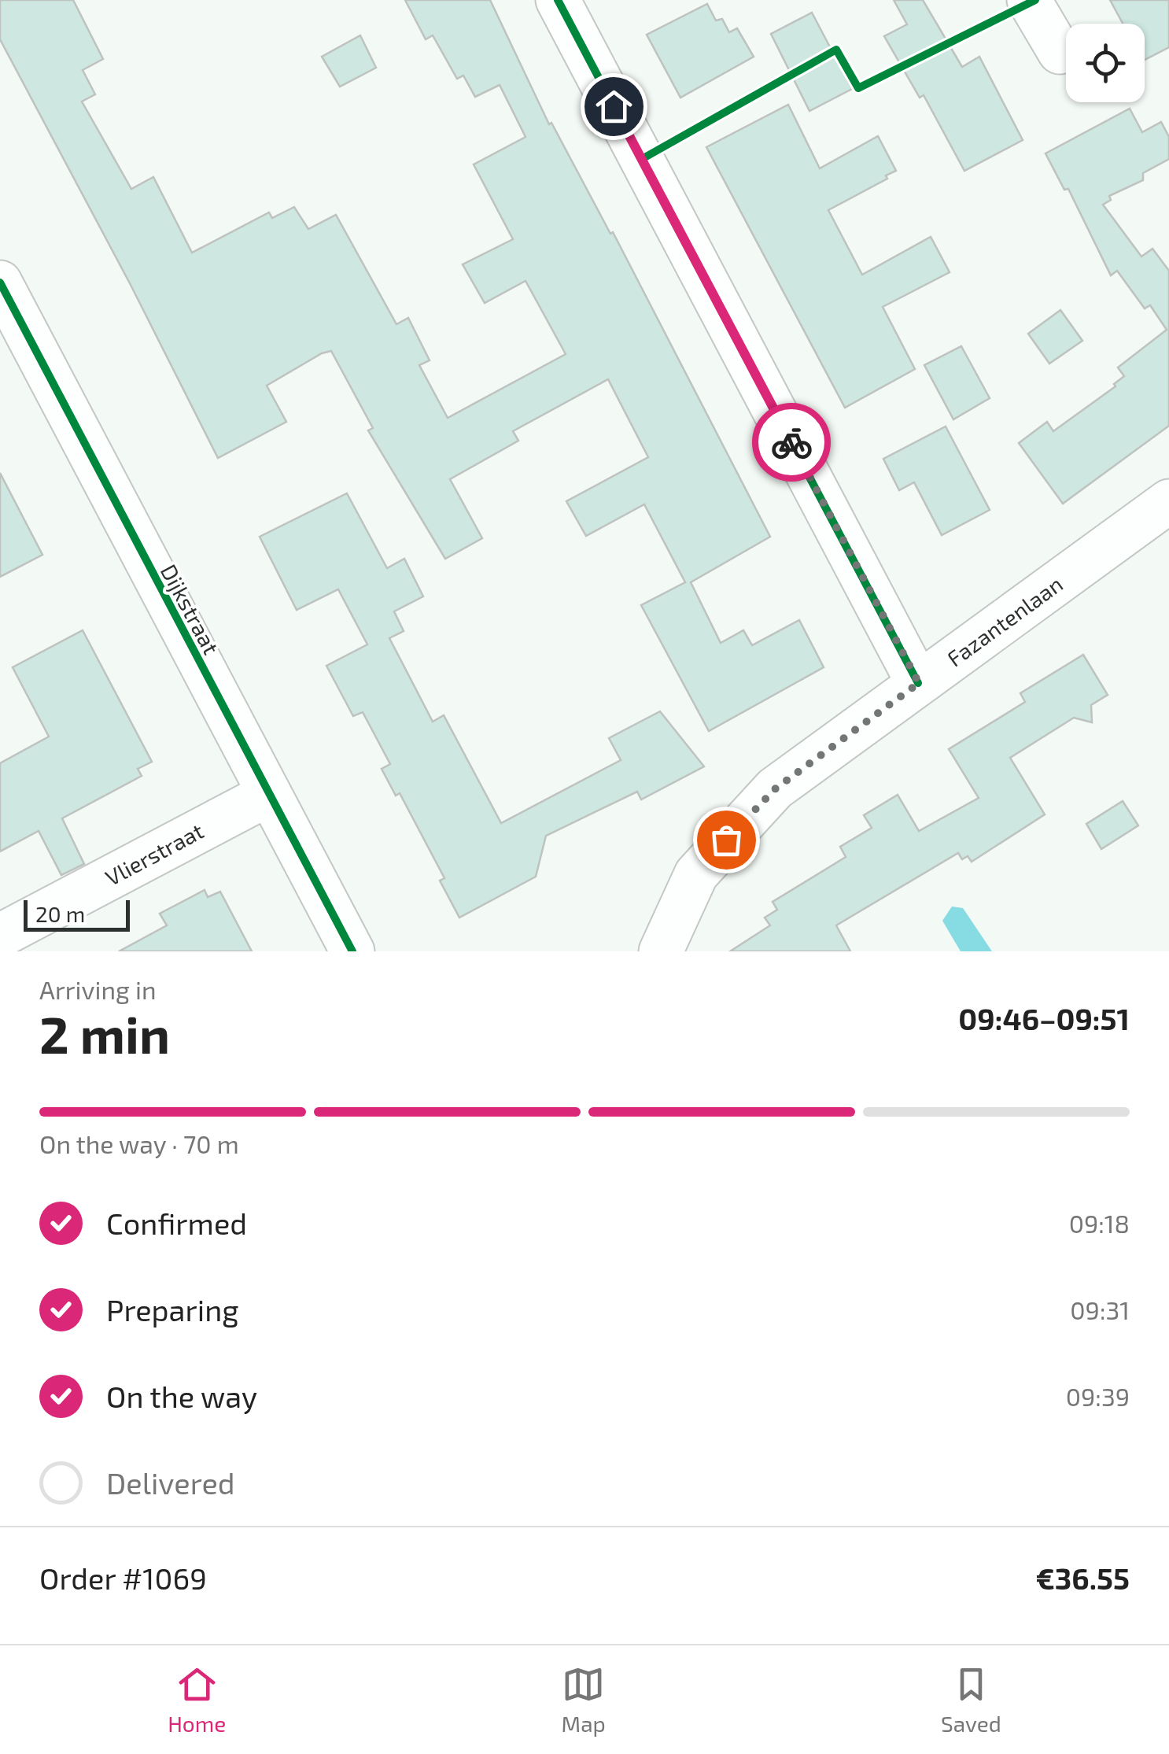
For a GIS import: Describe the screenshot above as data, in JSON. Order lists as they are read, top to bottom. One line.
{"streets":{"street":["Dijkstraat","Fazantenlaan","Vlierstraat"]},"crossings":[["Dijkstraat","Vlierstraat"]],"scale_bar":"20 m","page":{"scale":"20 m","heading":["2 min","Arriving in","09:46–09:51"],"panel":["Order #1069","€36.55"],"bar":"On the way · 70 m","list":[["Confirmed","09:18"],["Preparing","09:31"],["On the way","09:39"],"Delivered"],"tabs":["Home","Map","Saved"]}}
